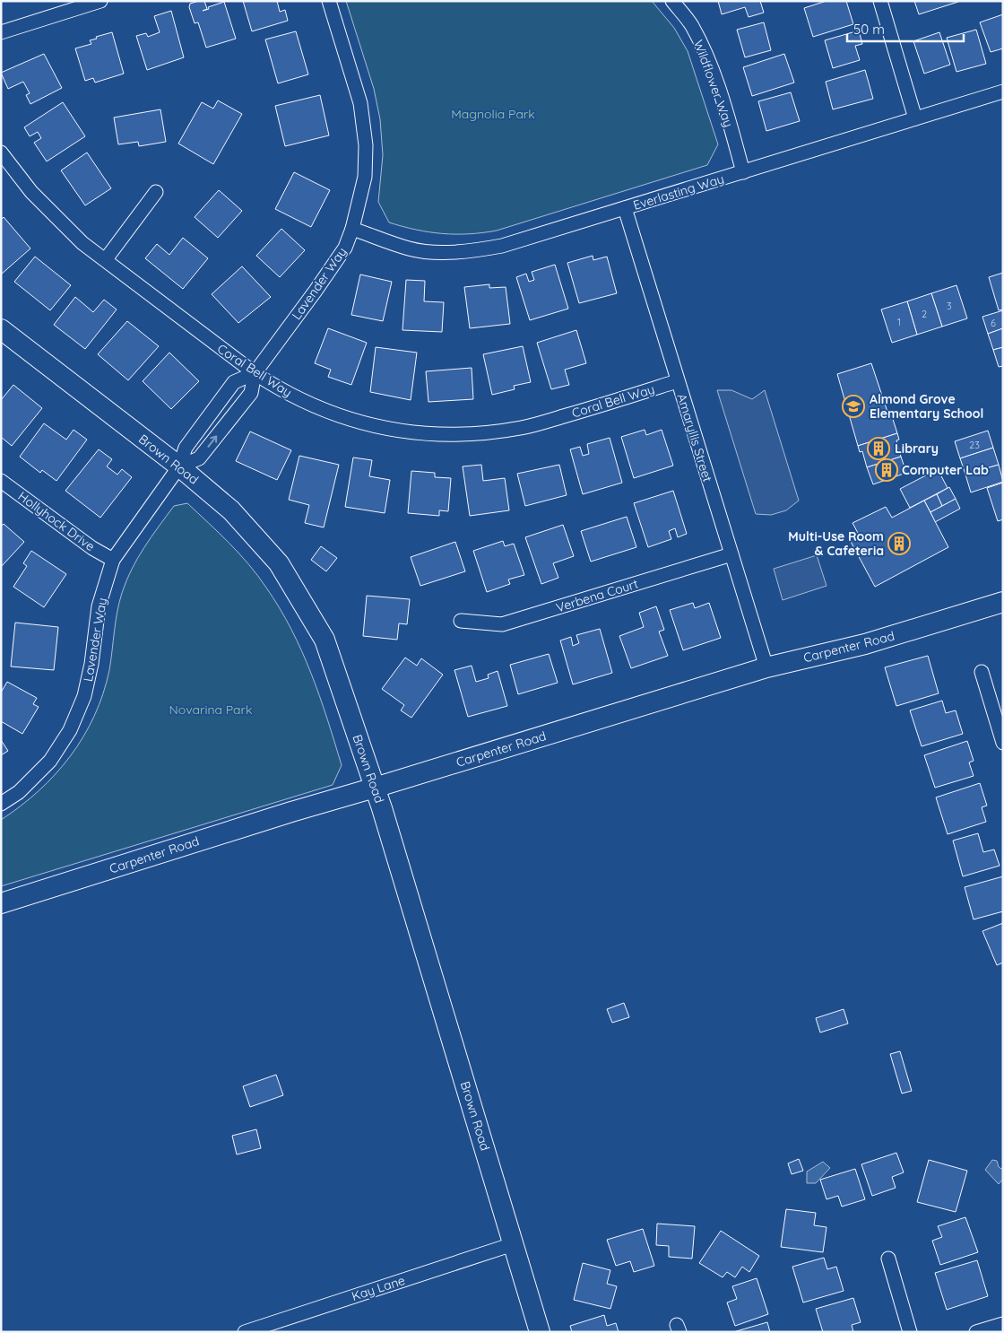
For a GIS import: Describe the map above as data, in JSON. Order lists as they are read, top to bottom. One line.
{"streets":{"street":["Wildflower Way","Everlasting Way","Lavender Way","Coral Bell Way","Amaryllis Street","Brown Road","Hollyhock Drive","Verbena Court","Carpenter Road","Kay Lane"]},"crossings":[["Wildflower Way","Everlasting Way"],["Everlasting Way","Lavender Way"],["Everlasting Way","Amaryllis Street"],["Lavender Way","Coral Bell Way"],["Lavender Way","Brown Road"],["Lavender Way","Hollyhock Drive"],["Coral Bell Way","Amaryllis Street"],["Amaryllis Street","Verbena Court"],["Amaryllis Street","Carpenter Road"],["Brown Road","Carpenter Road"],["Brown Road","Kay Lane"]],"parks":["Magnolia Park","Novarina Park"],"places":{"school or university":["Almond Grove Elementary School"],"building":["Library","Computer Lab","Multi-Use Room & Cafeteria"]},"house_numbers":["3","2","1","6","23"],"scale_bar":"50 m"}
